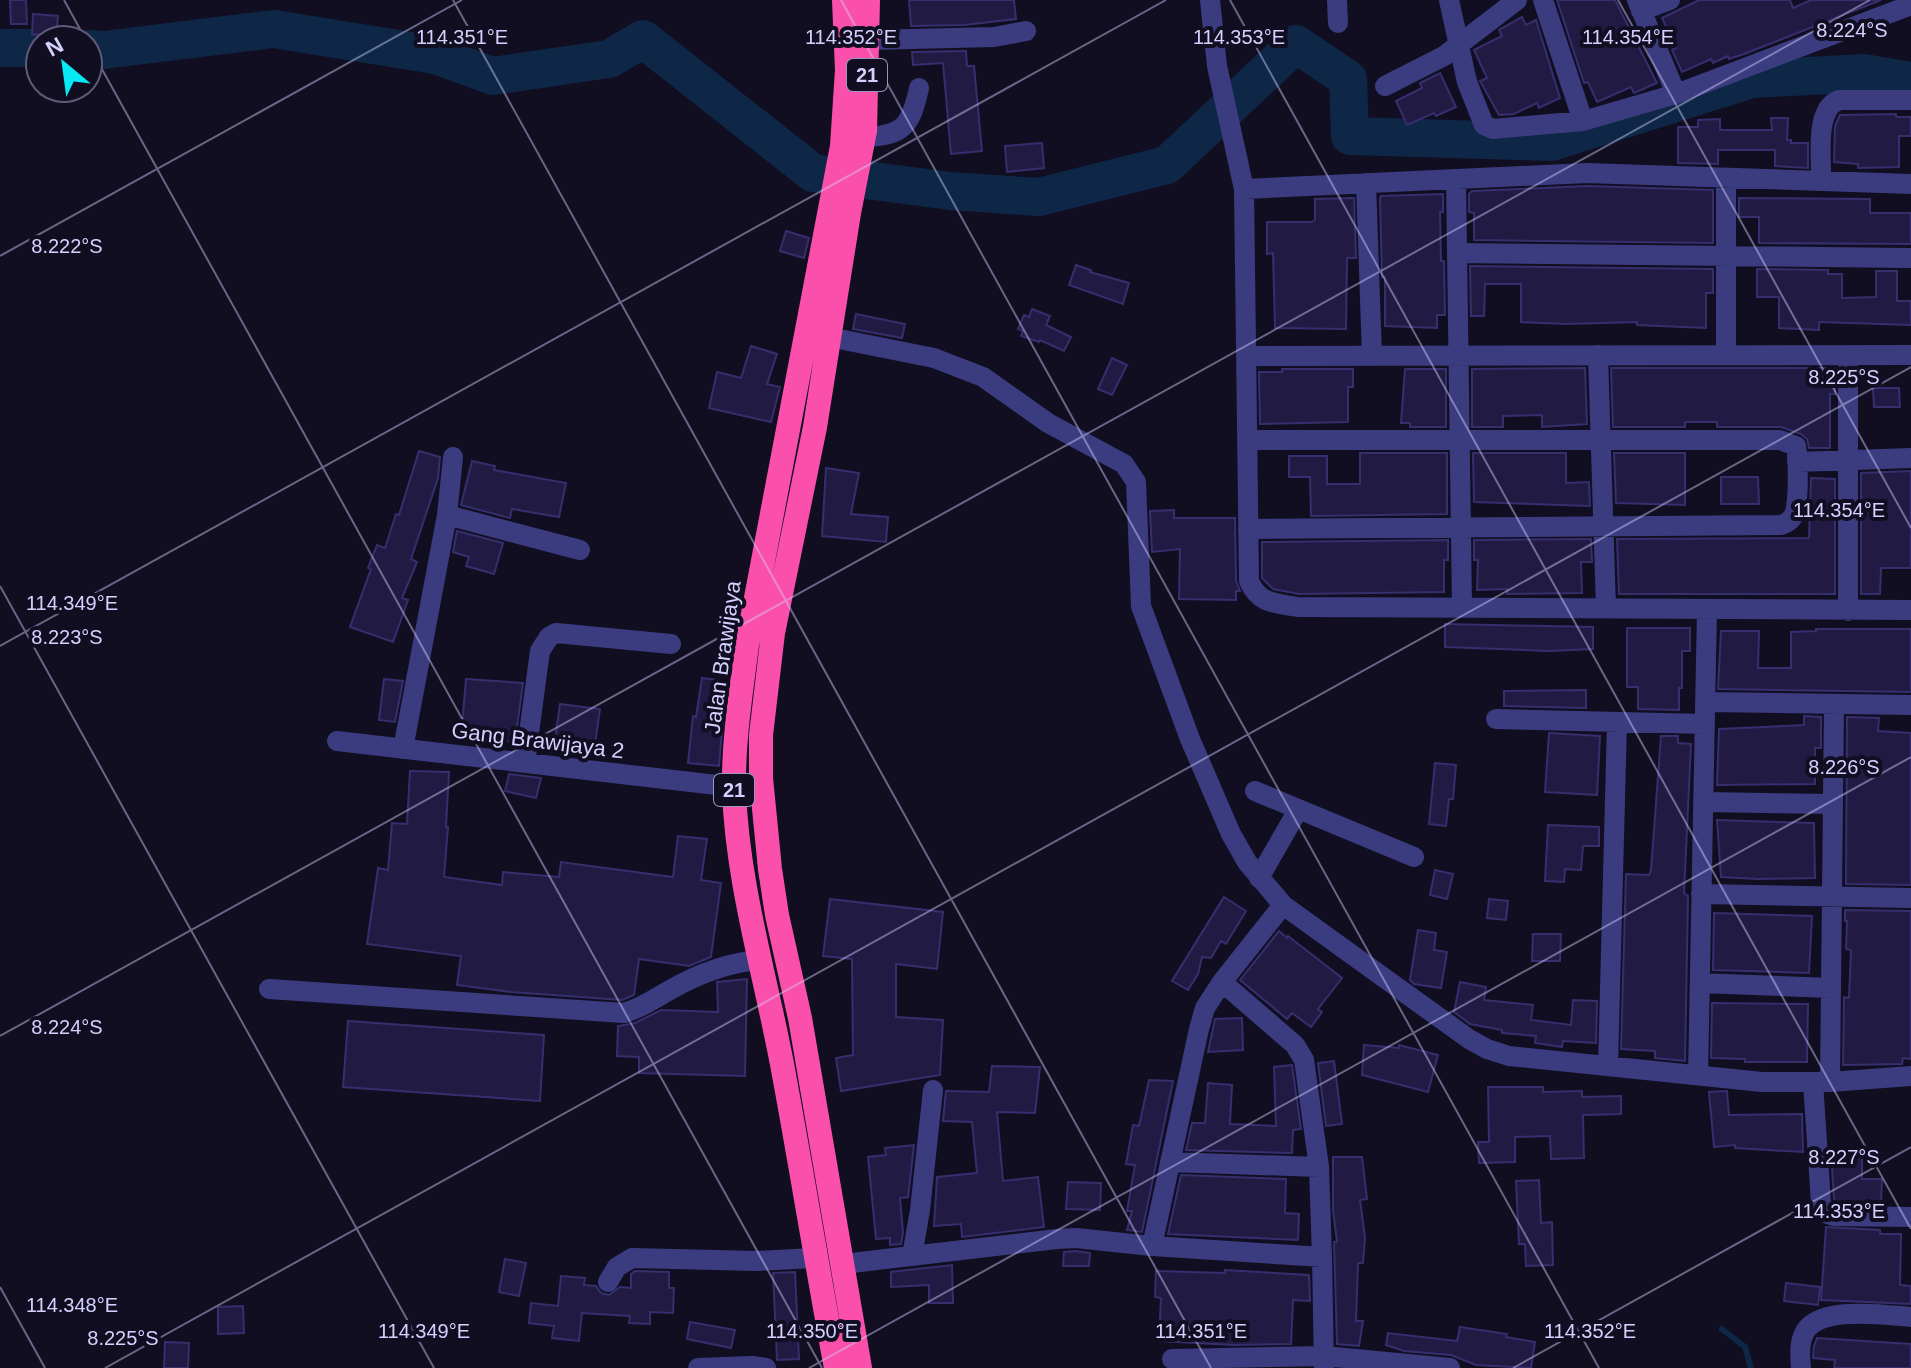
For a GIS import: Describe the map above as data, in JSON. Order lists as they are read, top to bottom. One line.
{"streets":{"highway":["21","Jalan Brawijaya"],"street":["Gang Brawijaya 2"]},"crossings":[["Jalan Brawijaya","Gang Brawijaya 2"]],"north":"top left","coordinates":["8.224°S","114.351°E","114.352°E","114.353°E","114.354°E","8.222°S","8.225°S","114.349°E","8.223°S","8.226°S","8.227°S","114.348°E","114.350°E"]}
